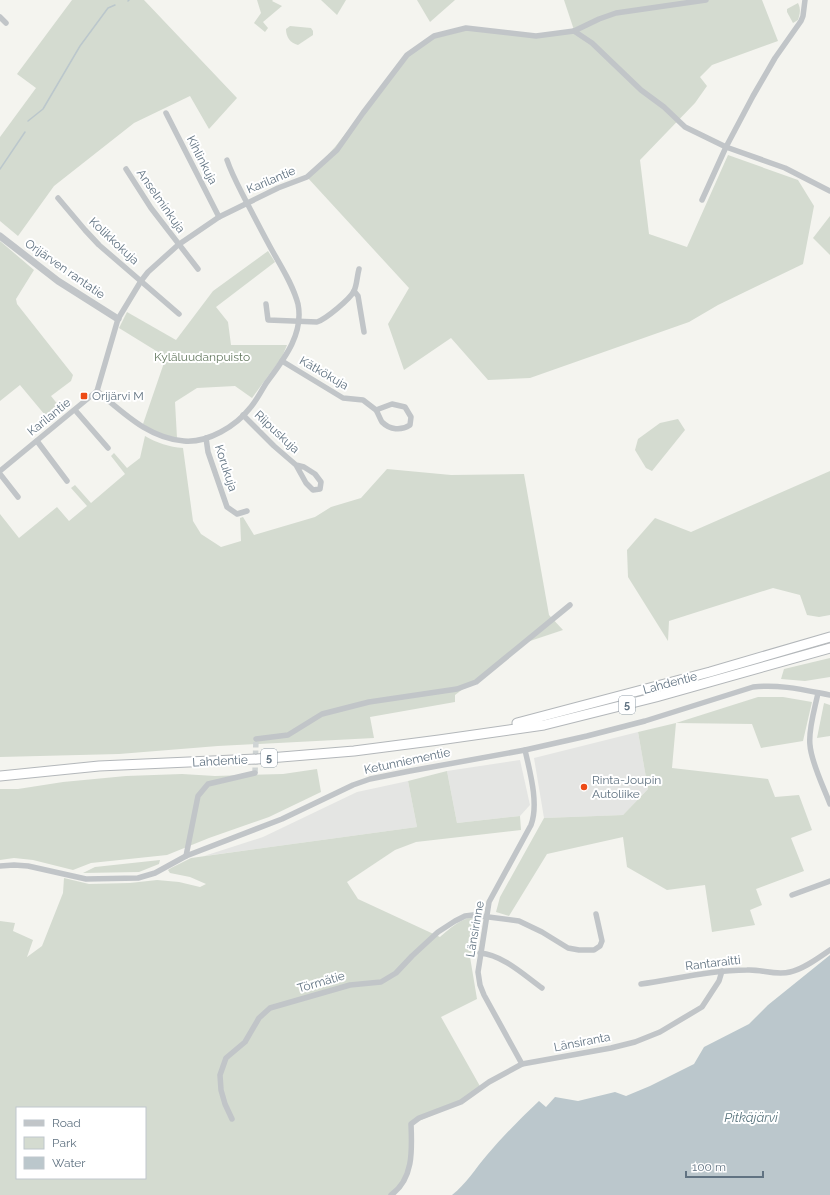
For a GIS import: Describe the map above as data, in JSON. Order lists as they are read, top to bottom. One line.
{"streets":{"highway":["Lahdentie","5"],"street":["Kihlinkuja","Karilantie","Anselminkuja","Kolikkokuja","Orijärven rantatie","Kätkökuja","Riipuskuja","Korukuja","Ketunniementie","Länsirinne","Rantaraitti","Törmätie","Länsiranta"]},"crossings":[["Kihlinkuja","Karilantie"],["Karilantie","Anselminkuja"],["Karilantie","Kolikkokuja"],["Karilantie","Orijärven rantatie"],["Ketunniementie","Länsirinne"],["Länsirinne","Törmätie"],["Länsirinne","Länsiranta"],["Rantaraitti","Länsiranta"]],"water":["Pitkäjärvi"],"parks":["Kyläluudanpuisto"],"places":{"transit":["Orijärvi M"],"other":["Rinta-Joupin Autoliike"]},"legend":["Road","Park","Water"],"scale_bar":"100 m"}
